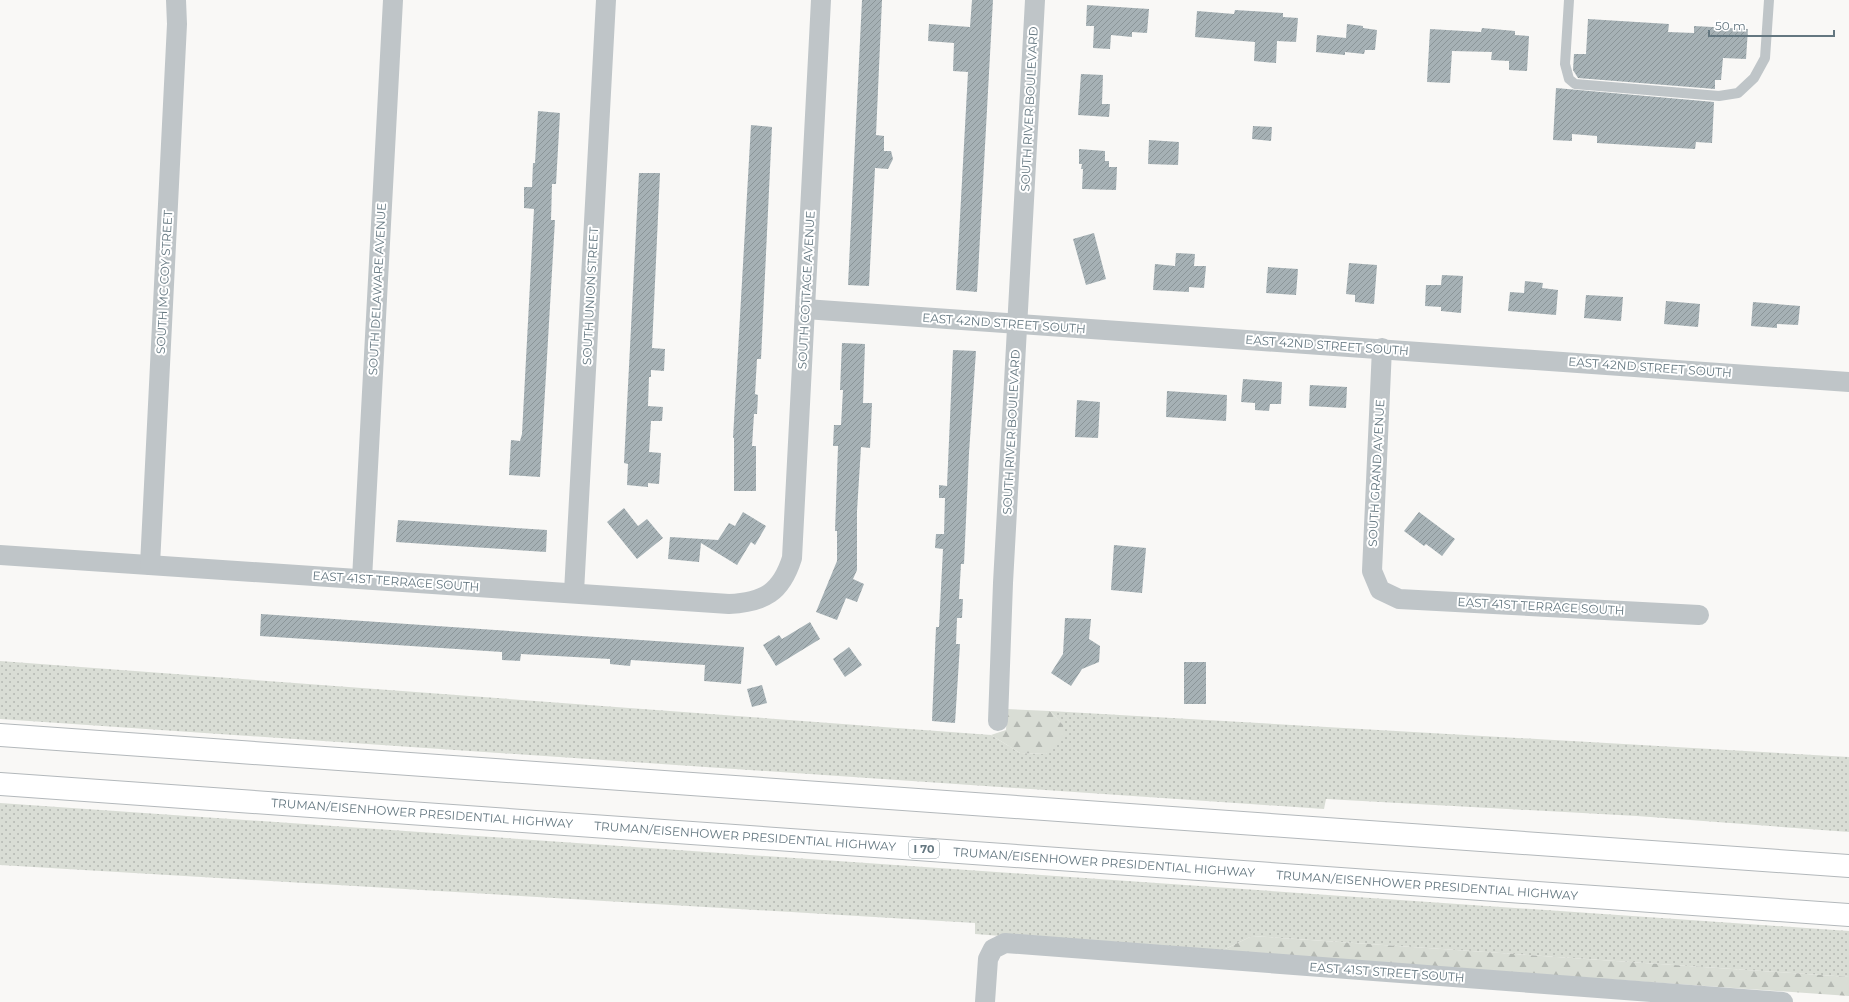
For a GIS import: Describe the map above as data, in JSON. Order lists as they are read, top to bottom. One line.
{"streets":{"highway":["TRUMAN/EISENHOWER PRESIDENTIAL HIGHWAY","I 70"],"street":["SOUTH RIVER BOULEVARD","SOUTH MC COY STREET","SOUTH DELAWARE AVENUE","SOUTH COTTAGE AVENUE","SOUTH UNION STREET","EAST 42ND STREET SOUTH","SOUTH GRAND AVENUE","EAST 41ST TERRACE SOUTH","EAST 41ST STREET SOUTH"]},"crossings":[["SOUTH RIVER BOULEVARD","EAST 42ND STREET SOUTH"],["SOUTH MC COY STREET","EAST 41ST TERRACE SOUTH"],["SOUTH DELAWARE AVENUE","EAST 41ST TERRACE SOUTH"],["SOUTH COTTAGE AVENUE","EAST 42ND STREET SOUTH"],["SOUTH COTTAGE AVENUE","EAST 41ST TERRACE SOUTH"],["SOUTH UNION STREET","EAST 41ST TERRACE SOUTH"],["EAST 42ND STREET SOUTH","SOUTH GRAND AVENUE"],["SOUTH GRAND AVENUE","EAST 41ST TERRACE SOUTH"]],"scale_bar":"50 m"}
